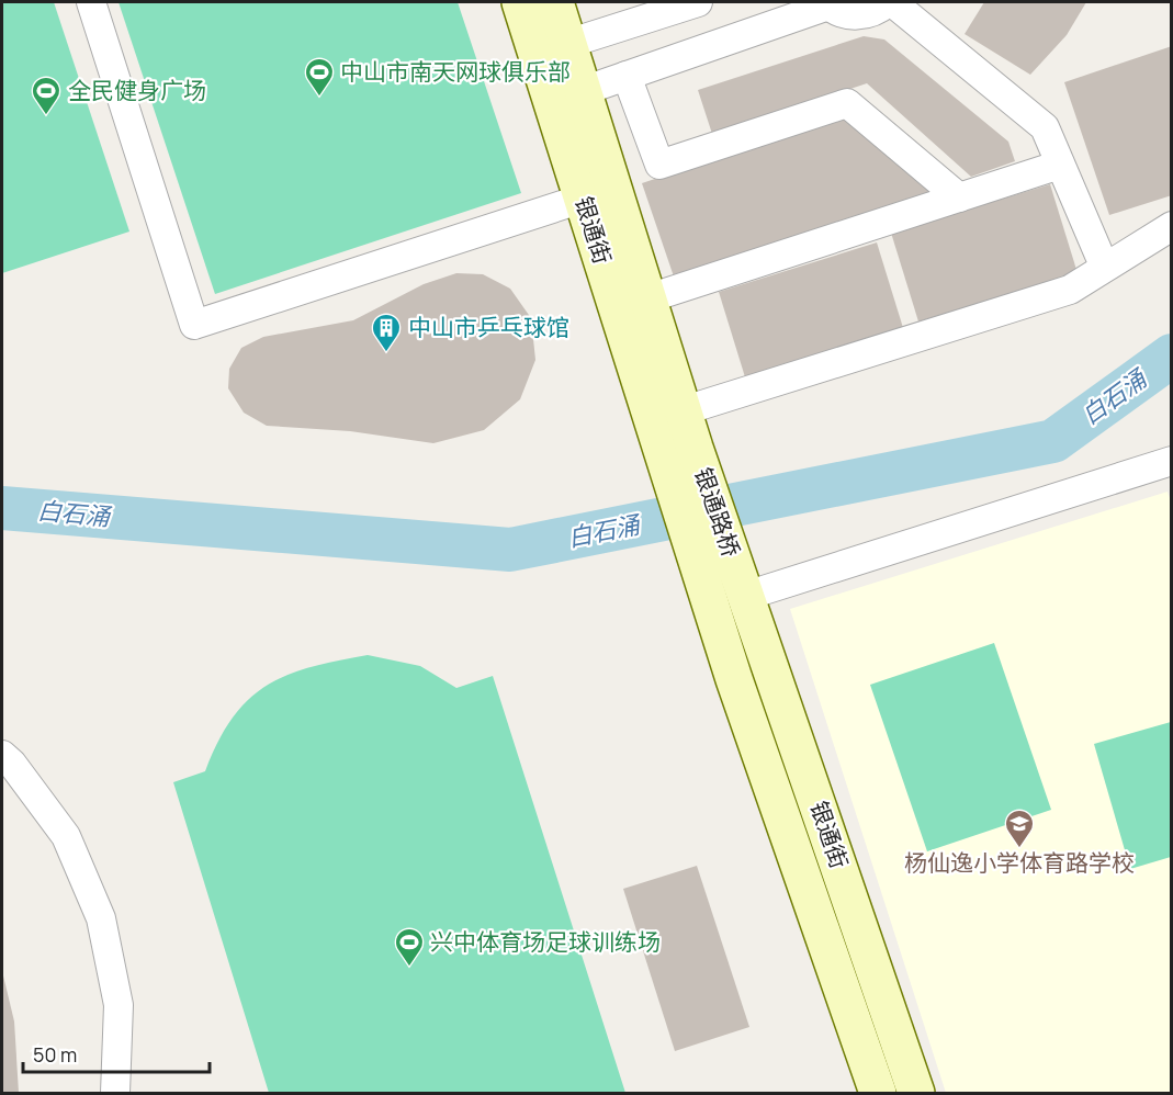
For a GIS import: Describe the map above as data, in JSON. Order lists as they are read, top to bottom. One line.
{"streets":{"street":["银通街","银通路桥"]},"crossings":[["银通街","银通路桥"]],"water":["白石涌"],"places":{"sports":["中山市南天网球俱乐部","全民健身广场","兴中体育场足球训练场"],"building":["中山市乒乓球馆"],"school or university":["杨仙逸小学体育路学校"]},"scale_bar":"50 m"}
